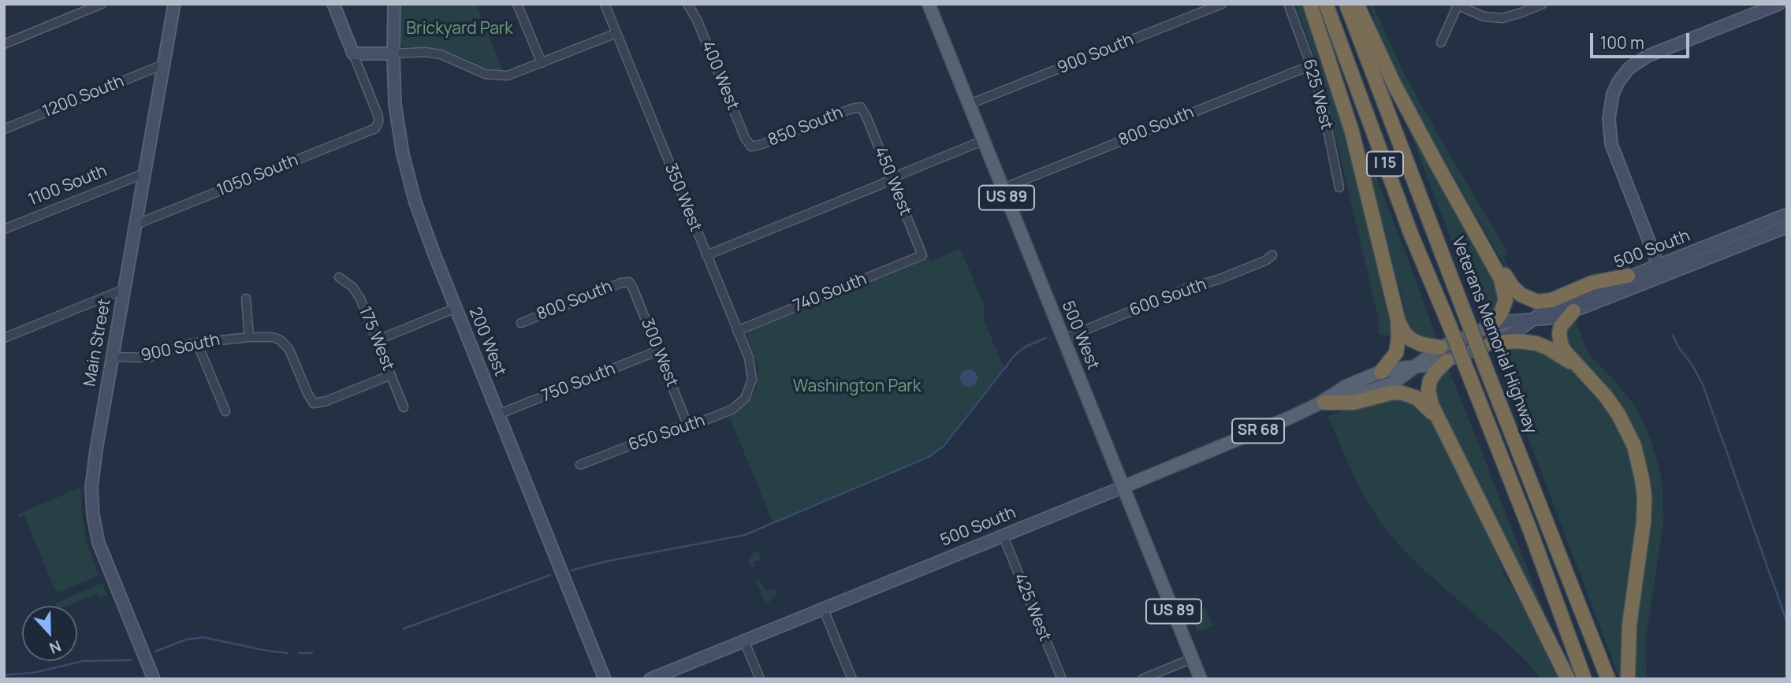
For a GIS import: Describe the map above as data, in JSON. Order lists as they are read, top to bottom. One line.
{"streets":{"highway":["I 15","Veterans Memorial Highway"],"main road":["US 89","500 South","500 West","200 West","Main Street","SR 68"],"street":["900 South","400 West","625 West","1200 South","850 South","800 South","1050 South","450 West","1100 South","350 West","740 South","600 South","175 West","300 West","750 South","650 South","425 West"]},"crossings":[["900 South","500 West"],["900 South","175 West"],["900 South","Main Street"],["400 West","850 South"],["625 West","800 South"],["1200 South","Main Street"],["850 South","450 West"],["800 South","500 West"],["800 South","300 West"],["1050 South","Main Street"],["450 West","740 South"],["1100 South","Main Street"],["350 West","740 South"],["350 West","650 South"],["500 South","500 West"],["500 South","425 West"],["600 South","500 West"],["200 West","750 South"],["300 West","750 South"],["300 West","650 South"]],"parks":["Brickyard Park","Washington Park"],"scale_bar":"100 m","north":"bottom"}
